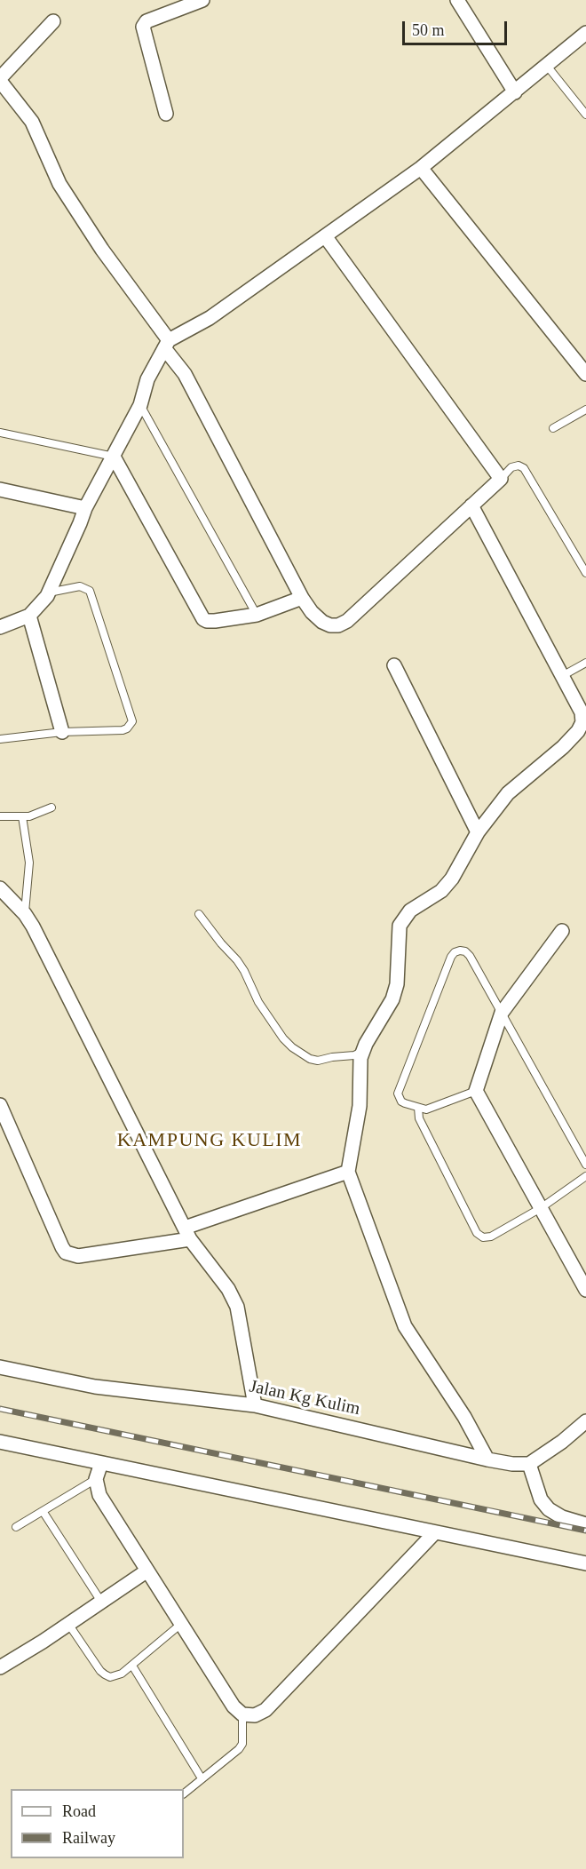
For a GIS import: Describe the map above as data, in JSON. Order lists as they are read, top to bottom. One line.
{"streets":{"street":["Jalan Kg Kulim"]},"districts":["KAMPUNG KULIM"],"legend":["Road","Railway"],"scale_bar":"50 m"}
